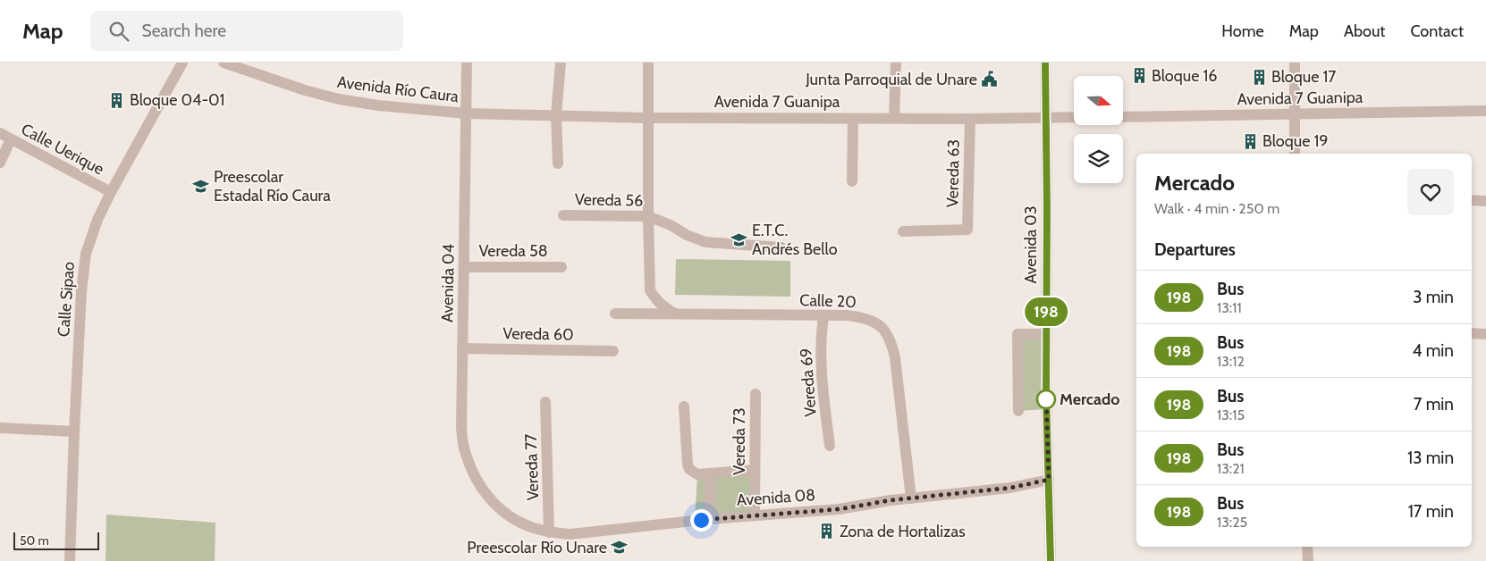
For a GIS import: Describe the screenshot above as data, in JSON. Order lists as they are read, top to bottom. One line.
{"streets":{"street":["Avenida Río Caura","Avenida 7 Guanipa","Calle Uerique","Vereda 63","Vereda 56","Avenida 03","Vereda 58","Avenida 04","Calle Sipao","Calle 20","Vereda 60","Vereda 69","Vereda 73","Vereda 77","Avenida 08"]},"crossings":[["Avenida Río Caura","Avenida 7 Guanipa"],["Avenida Río Caura","Avenida 04"],["Avenida 7 Guanipa","Vereda 63"],["Avenida 7 Guanipa","Avenida 03"],["Avenida 7 Guanipa","Avenida 04"],["Calle Uerique","Calle Sipao"],["Avenida 03","Avenida 08"],["Vereda 58","Avenida 04"],["Avenida 04","Vereda 60"],["Avenida 04","Avenida 08"],["Calle 20","Vereda 69"],["Calle 20","Avenida 08"],["Vereda 73","Avenida 08"],["Vereda 77","Avenida 08"]],"places":{"building":["Bloque 16","Bloque 17","Bloque 04-01","Bloque 19","Zona de Hortalizas"],"public building":["Junta Parroquial de Unare"],"school or university":["Preescolar Estadal Río Caura","E.T.C. Andrés Bello","Preescolar Río Unare"],"other":["Mercado"]},"lines":["bus line 198"],"scale_bar":"50 m","north":"right","page":{"header":"Map","search":"Search here","nav":["Home","Map","About","Contact"],"on_map":"198","heading":[["Mercado","Walk · 4 min · 250 m"],"Departures"],"list":[{"mark":"198","name":"Bus","note":"13:11","value":"3 min"},{"mark":"198","name":"Bus","note":"13:12","value":"4 min"},{"mark":"198","name":"Bus","note":"13:15","value":"7 min"},{"mark":"198","name":"Bus","note":"13:21","value":"13 min"},{"mark":"198","name":"Bus","note":"13:25","value":"17 min"}],"scale":"50 m"}}
